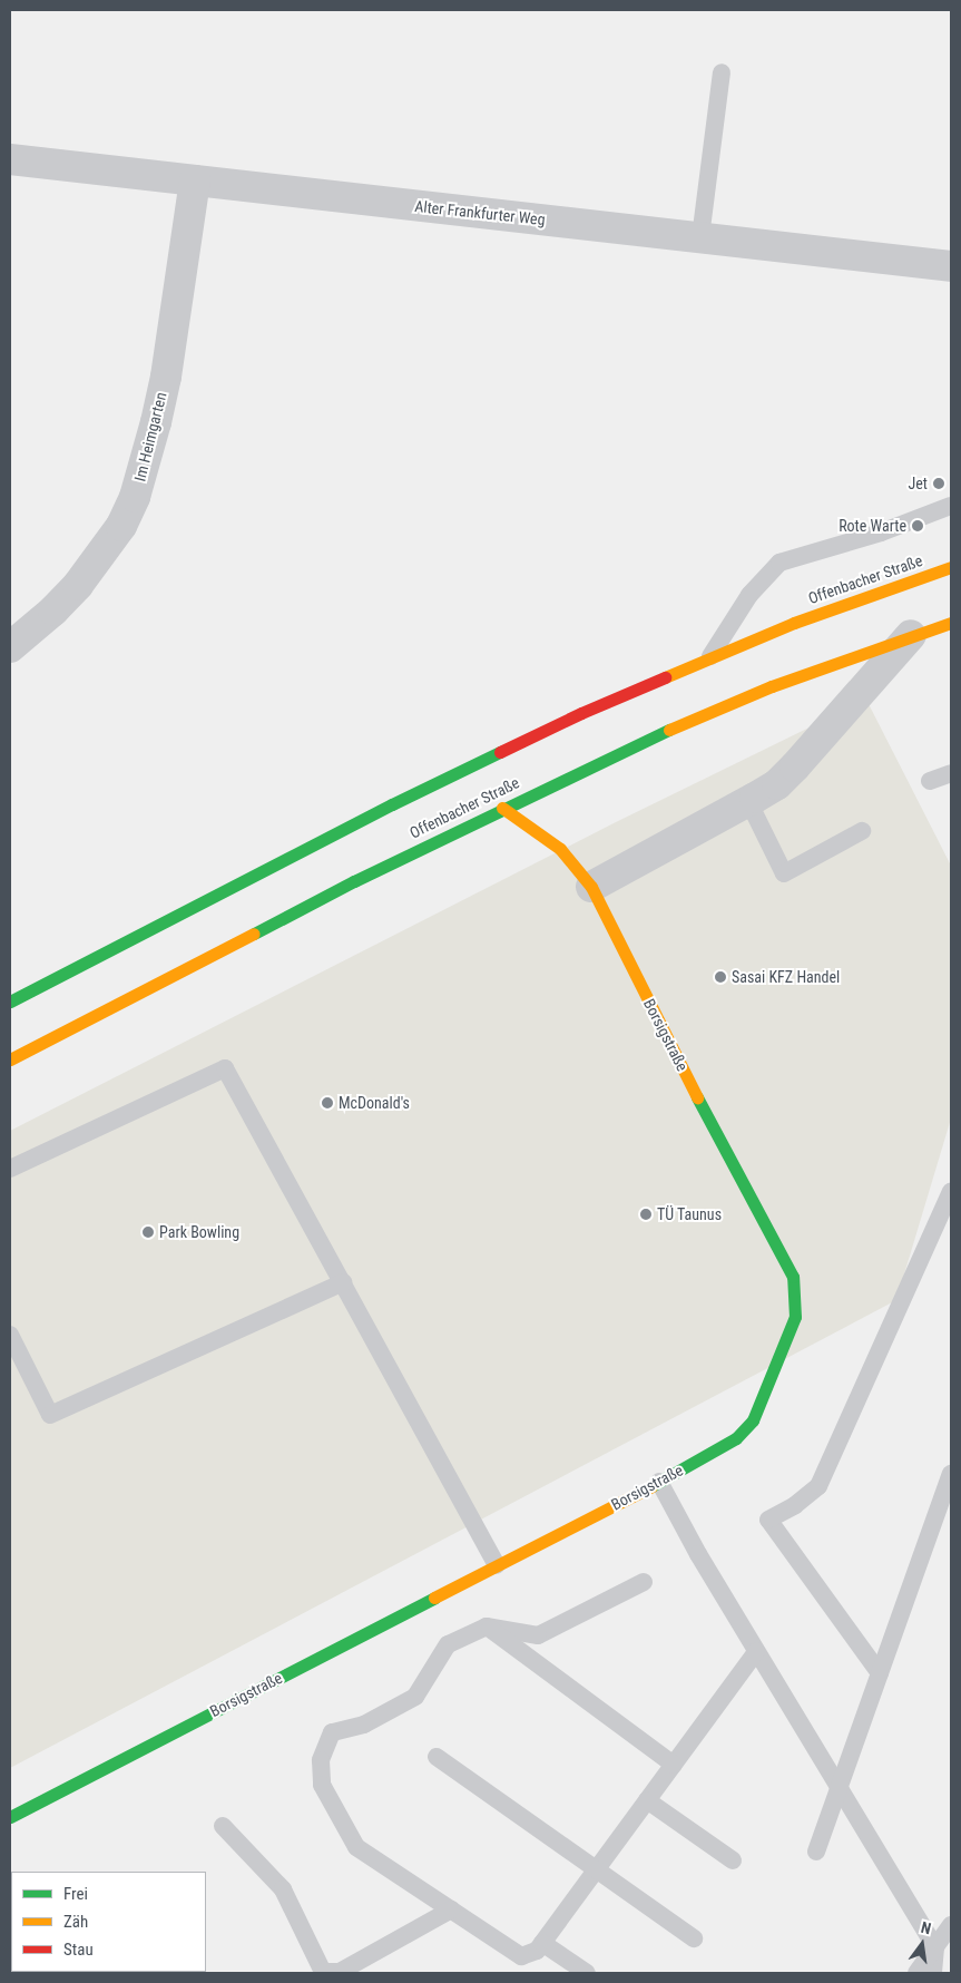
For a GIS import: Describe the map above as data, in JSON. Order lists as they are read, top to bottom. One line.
{"streets":{"main road":["Offenbacher Straße","Borsigstraße"],"street":["Alter Frankfurter Weg","Im Heimgarten"]},"crossings":[["Alter Frankfurter Weg","Im Heimgarten"],["Offenbacher Straße","Borsigstraße"]],"places":["Jet","Rote Warte","Sasai KFZ Handel","McDonald's","TÜ Taunus","Park Bowling"],"legend":["Frei","Zäh","Stau"],"north":"top"}
